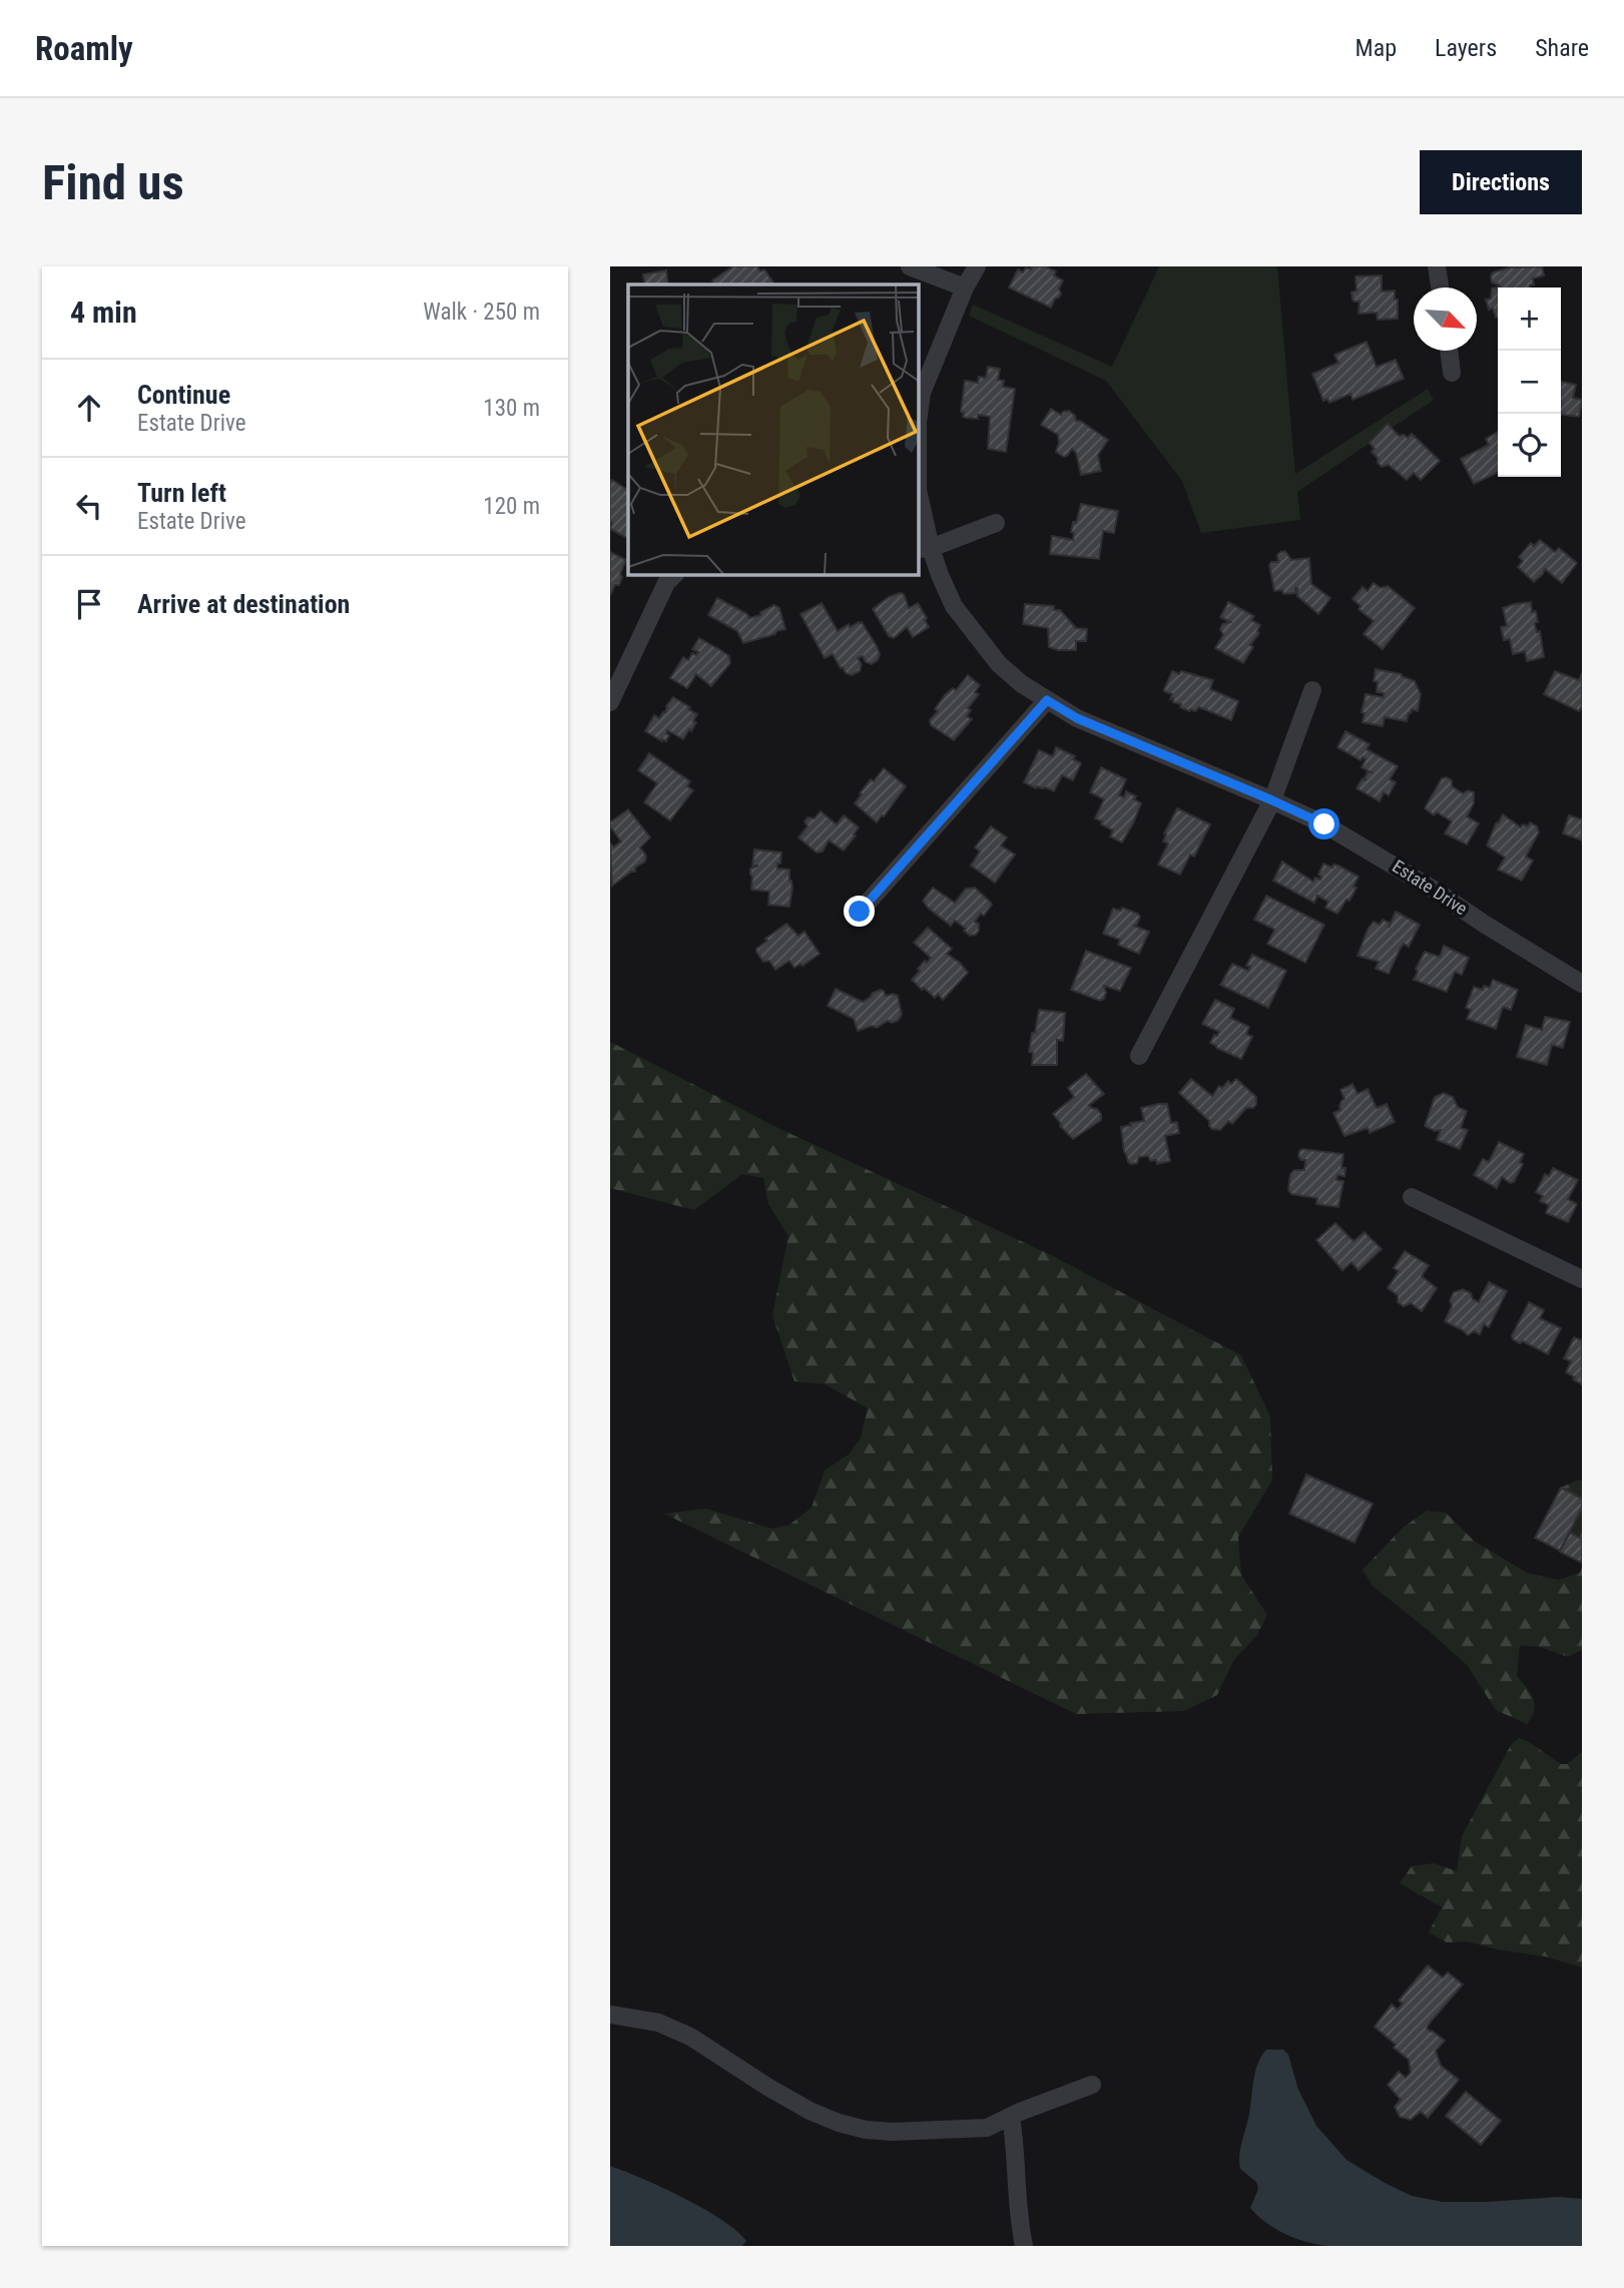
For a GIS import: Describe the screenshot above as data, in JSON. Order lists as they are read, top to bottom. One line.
{"streets":{"street":["Estate Drive"]},"north":"bottom right","page":{"header":"Roamly","nav":["Map","Layers","Share"],"buttons":"Directions","title":"Find us","heading":["4 min","Walk · 250 m"],"map_buttons":["+","−"],"list":[["Continue","Estate Drive","130 m"],["Turn left","Estate Drive","120 m"],"Arrive at destination"]}}
